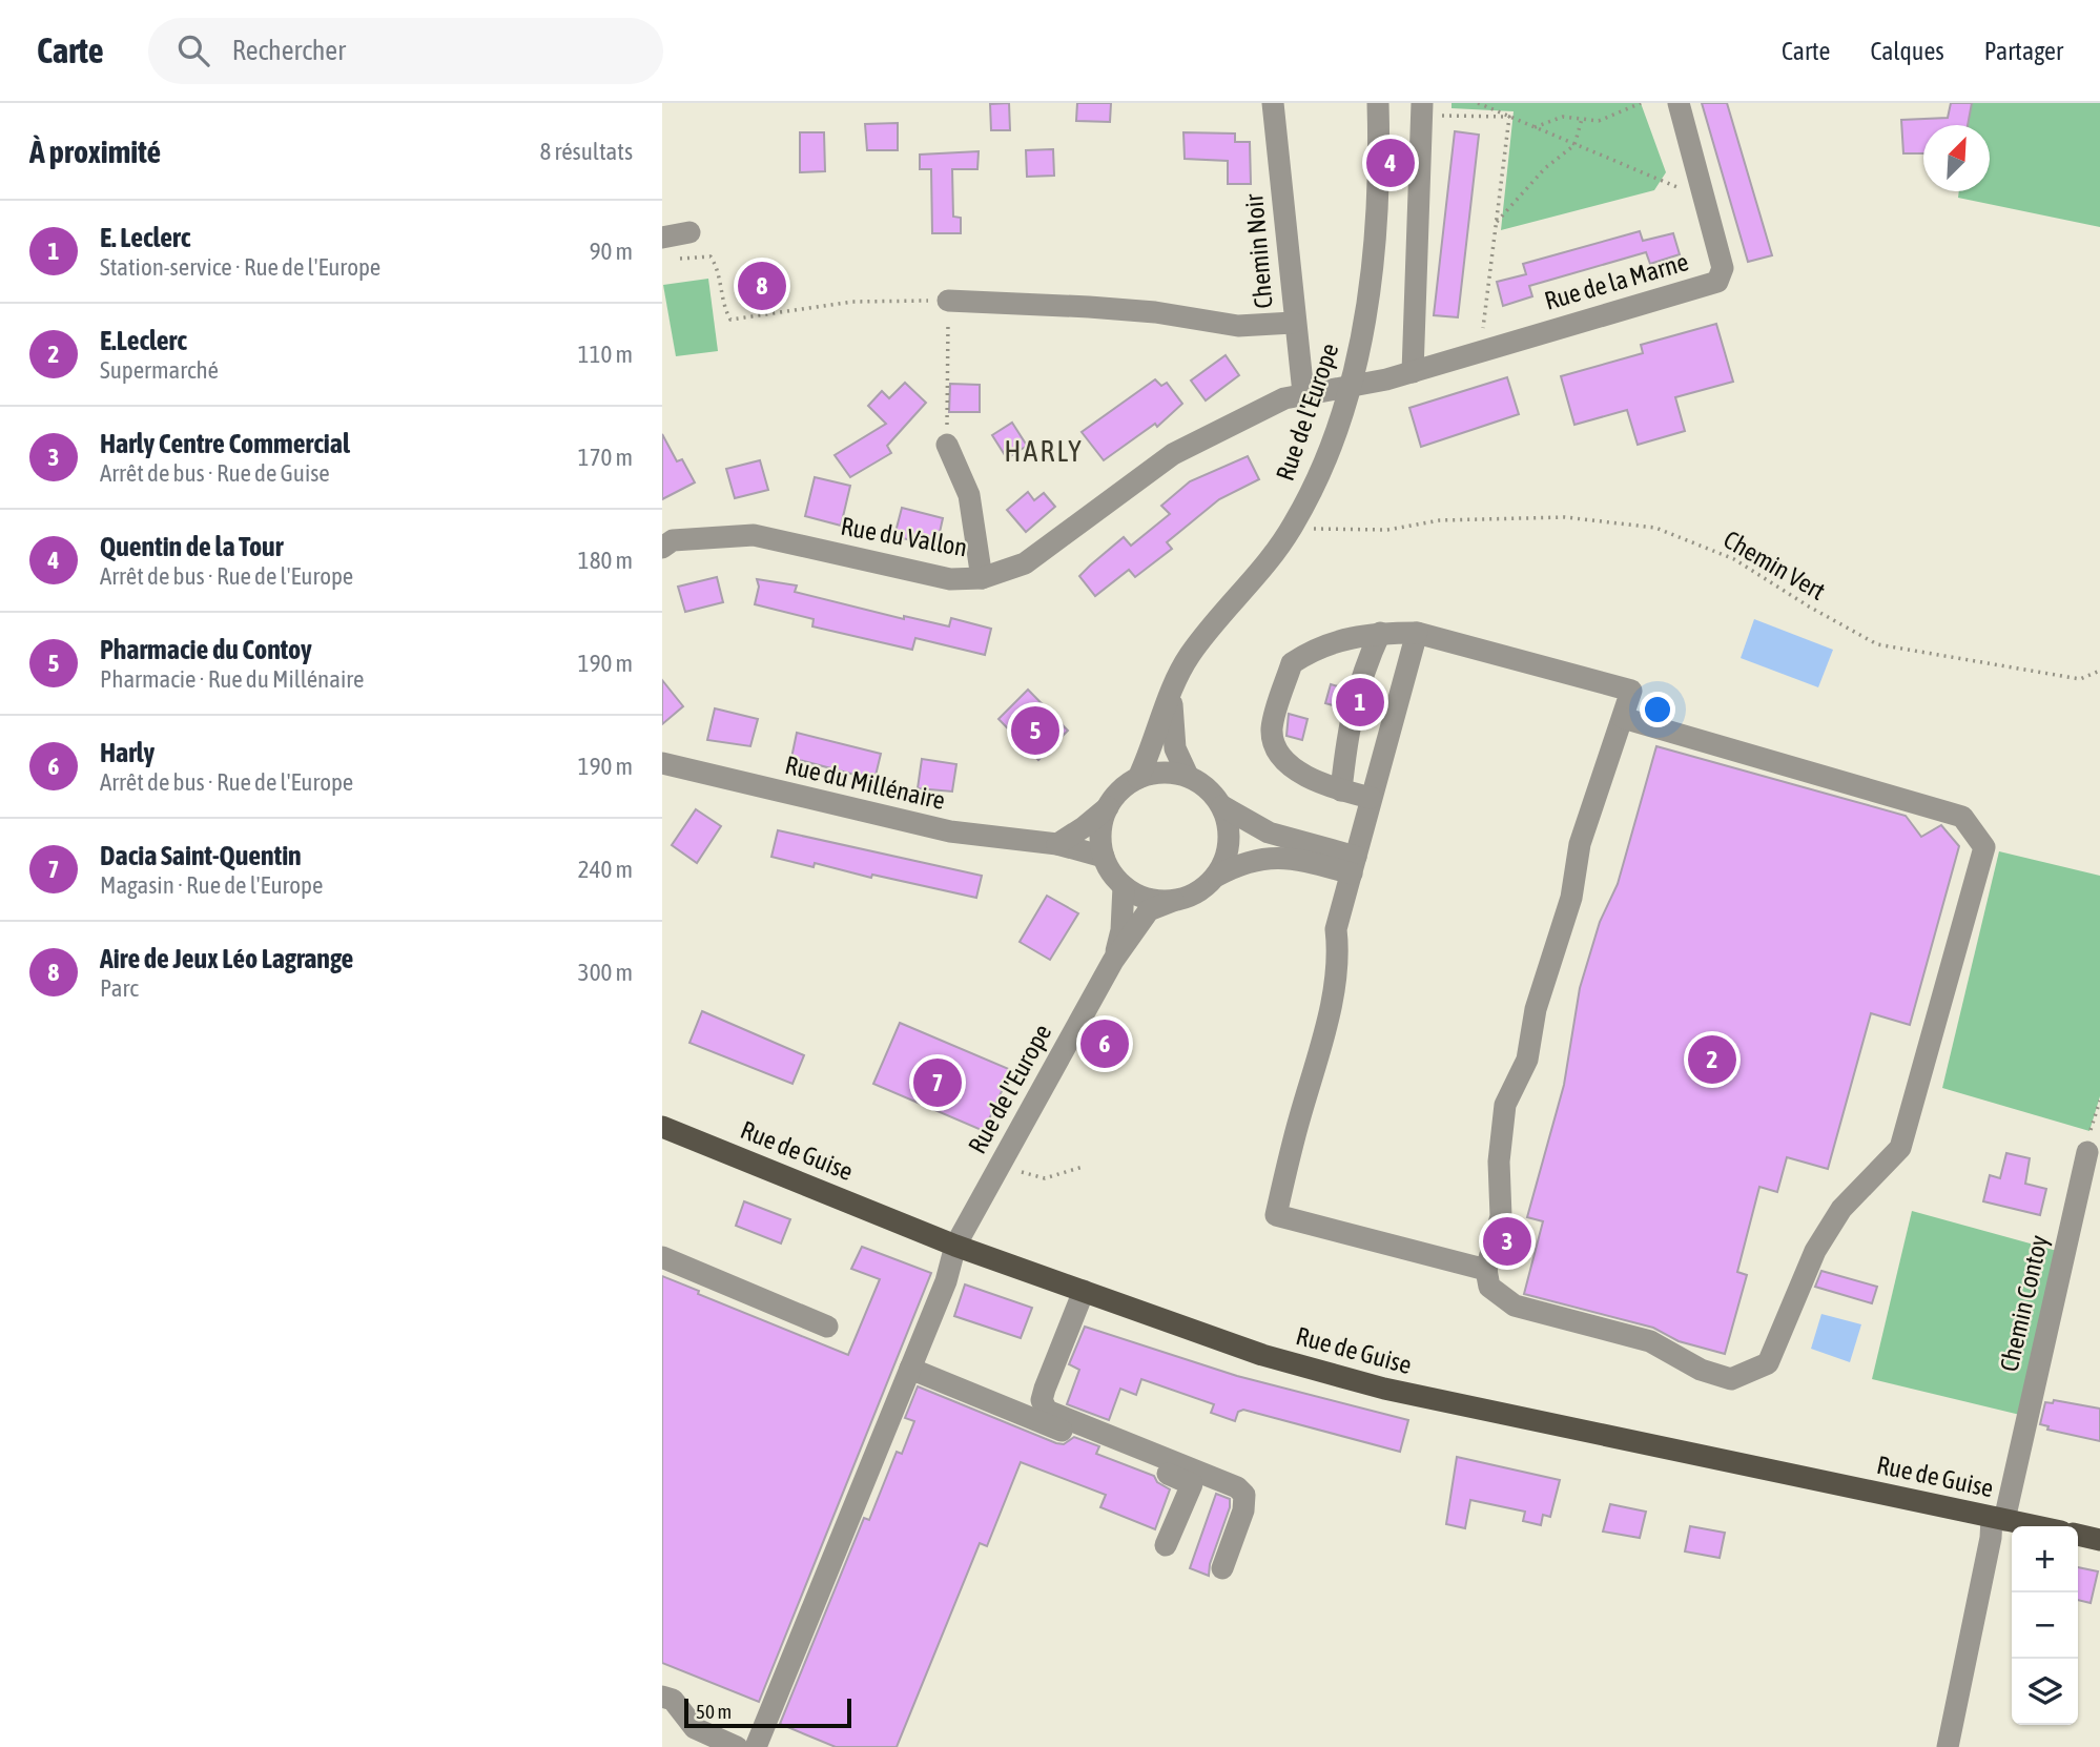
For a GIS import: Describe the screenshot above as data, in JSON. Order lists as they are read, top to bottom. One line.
{"streets":{"main road":["Rue de Guise"],"street":["Chemin Noir","Rue de la Marne","Rue de l'Europe","Rue du Vallon","Rue du Millénaire","Chemin Contoy"],"path":["Chemin Vert"]},"crossings":[["Chemin Noir","Rue du Vallon"],["Rue de la Marne","Rue de l'Europe"],["Rue de la Marne","Rue du Vallon"],["Rue de l'Europe","Rue du Vallon"],["Rue de l'Europe","Chemin Vert"],["Rue de l'Europe","Rue du Millénaire"],["Rue de l'Europe","Rue de Guise"],["Rue de Guise","Chemin Contoy"]],"districts":["HARLY"],"scale_bar":"50 m","north":"top right","page":{"header":"Carte","search":"Rechercher","nav":["Carte","Calques","Partager"],"heading":["À proximité","8 résultats"],"pins":["4","8","1","5","6","2","7","3"],"list":[{"mark":"1","name":"E. Leclerc","note":"Station-service · Rue de l'Europe","value":"90 m"},{"mark":"2","name":"E.Leclerc","note":"Supermarché","value":"110 m"},{"mark":"3","name":"Harly Centre Commercial","note":"Arrêt de bus · Rue de Guise","value":"170 m"},{"mark":"4","name":"Quentin de la Tour","note":"Arrêt de bus · Rue de l'Europe","value":"180 m"},{"mark":"5","name":"Pharmacie du Contoy","note":"Pharmacie · Rue du Millénaire","value":"190 m"},{"mark":"6","name":"Harly","note":"Arrêt de bus · Rue de l'Europe","value":"190 m"},{"mark":"7","name":"Dacia Saint-Quentin","note":"Magasin · Rue de l'Europe","value":"240 m"},{"mark":"8","name":"Aire de Jeux Léo Lagrange","note":"Parc","value":"300 m"}],"map_buttons":["+","−"],"scale":"50 m"}}
